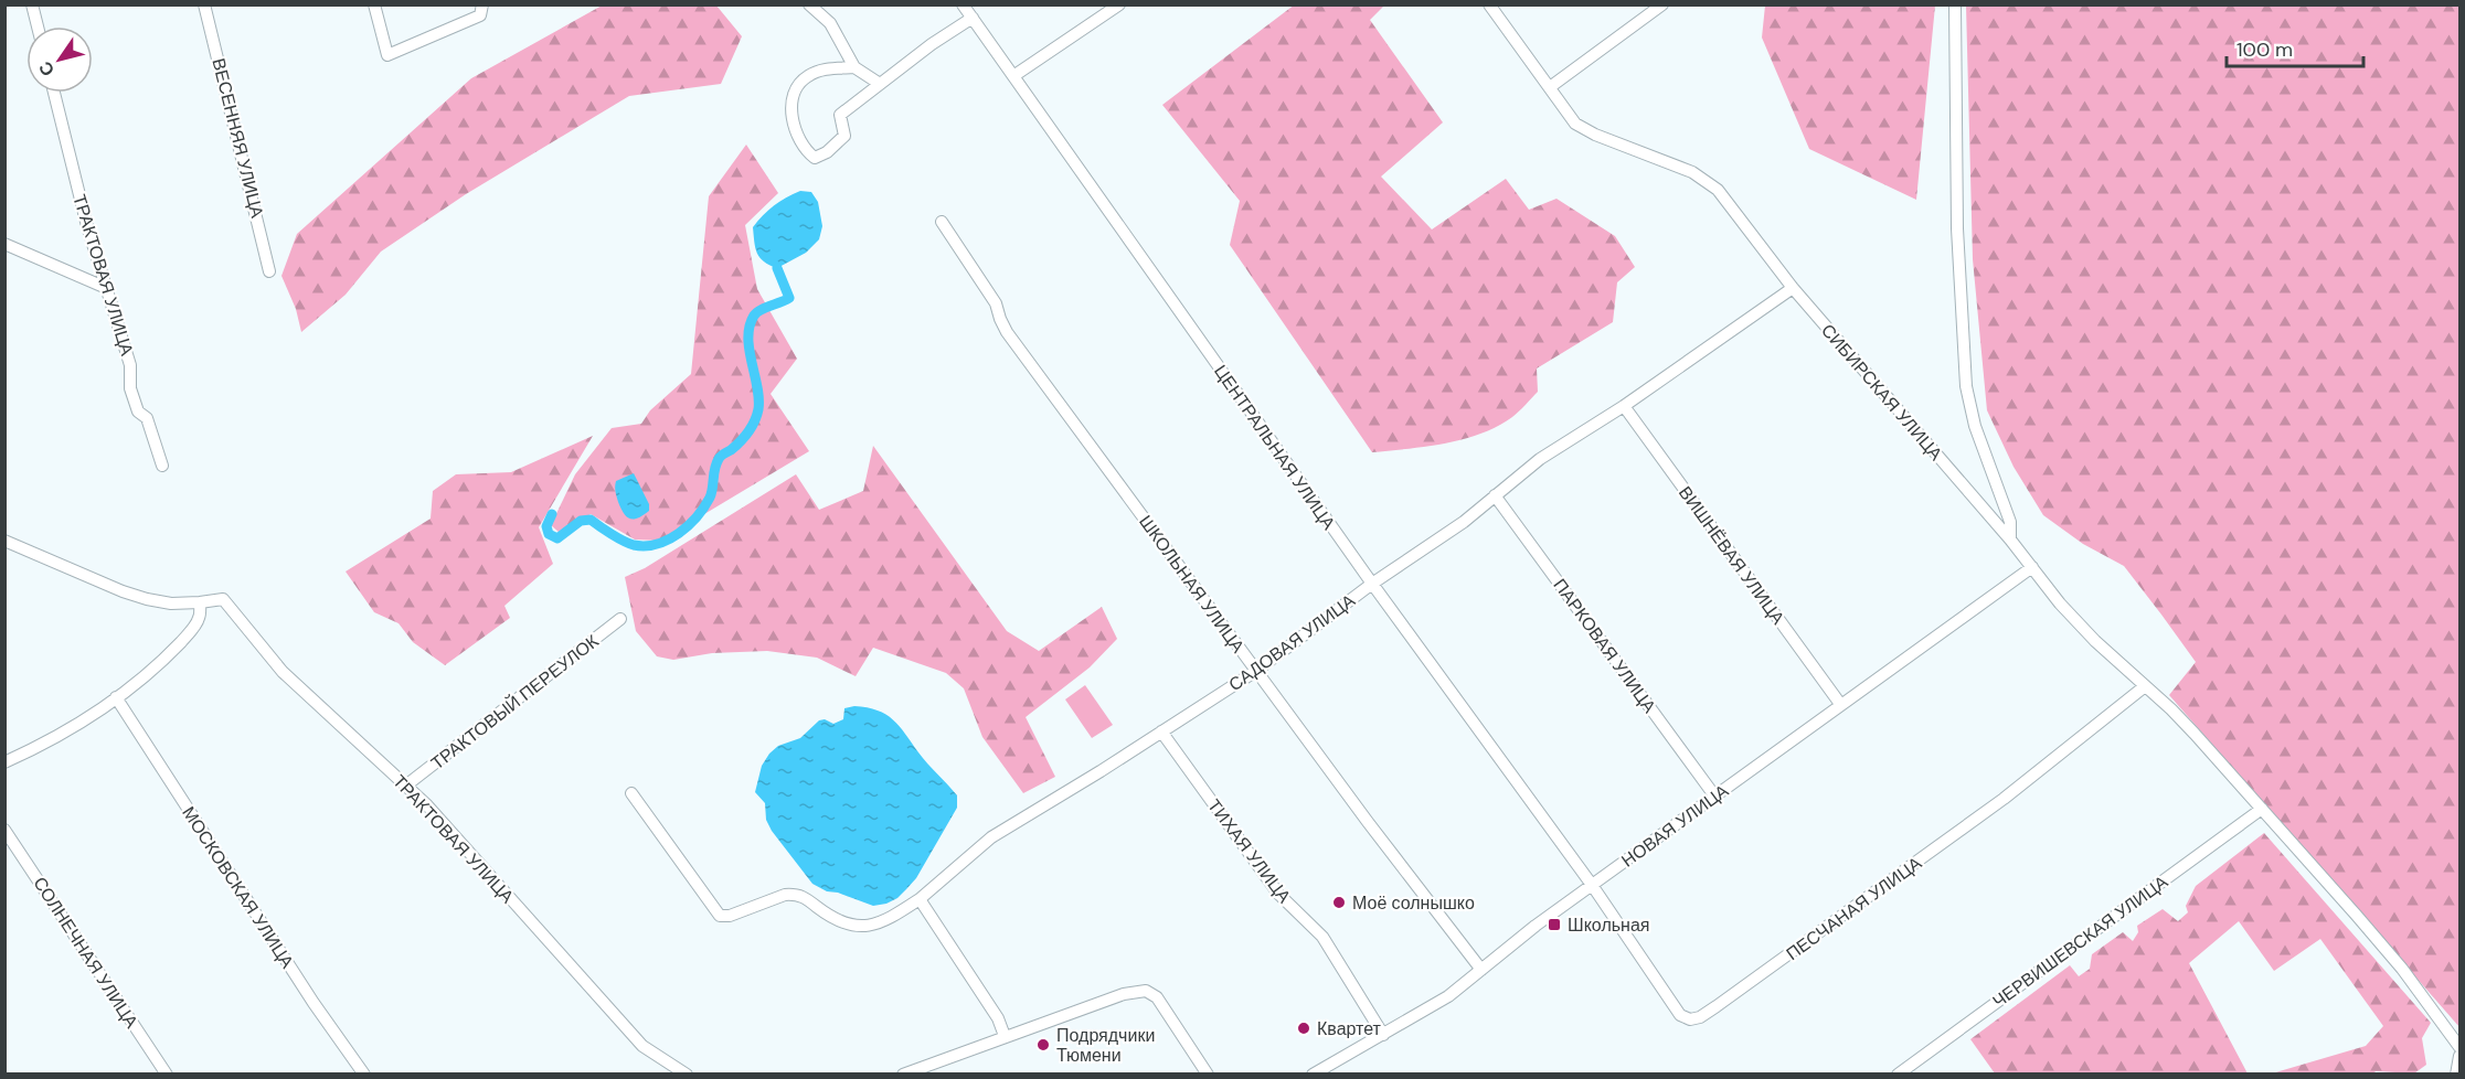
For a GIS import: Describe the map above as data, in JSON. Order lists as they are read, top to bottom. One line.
{"streets":{"street":["ВЕСЕННЯЯ УЛИЦА","ТРАКТОВАЯ УЛИЦА","СИБИРСКАЯ УЛИЦА","ЦЕНТРАЛЬНАЯ УЛИЦА","ВИШНЁВАЯ УЛИЦА","ШКОЛЬНАЯ УЛИЦА","САДОВАЯ УЛИЦА","ПАРКОВАЯ УЛИЦА","ТРАКТОВЫЙ ПЕРЕУЛОК","НОВАЯ УЛИЦА","ТИХАЯ УЛИЦА","МОСКОВСКАЯ УЛИЦА","ПЕСЧАНАЯ УЛИЦА","ЧЕРВИШЕВСКАЯ УЛИЦА","СОЛНЕЧНАЯ УЛИЦА"]},"crossings":[["ТРАКТОВАЯ УЛИЦА","ТРАКТОВЫЙ ПЕРЕУЛОК"],["СИБИРСКАЯ УЛИЦА","САДОВАЯ УЛИЦА"],["СИБИРСКАЯ УЛИЦА","НОВАЯ УЛИЦА"],["СИБИРСКАЯ УЛИЦА","ПЕСЧАНАЯ УЛИЦА"],["СИБИРСКАЯ УЛИЦА","ЧЕРВИШЕВСКАЯ УЛИЦА"],["ЦЕНТРАЛЬНАЯ УЛИЦА","САДОВАЯ УЛИЦА"],["ЦЕНТРАЛЬНАЯ УЛИЦА","НОВАЯ УЛИЦА"],["ЦЕНТРАЛЬНАЯ УЛИЦА","ПЕСЧАНАЯ УЛИЦА"],["ВИШНЁВАЯ УЛИЦА","САДОВАЯ УЛИЦА"],["ВИШНЁВАЯ УЛИЦА","НОВАЯ УЛИЦА"],["ШКОЛЬНАЯ УЛИЦА","САДОВАЯ УЛИЦА"],["ШКОЛЬНАЯ УЛИЦА","НОВАЯ УЛИЦА"],["САДОВАЯ УЛИЦА","ПАРКОВАЯ УЛИЦА"],["САДОВАЯ УЛИЦА","ТИХАЯ УЛИЦА"],["ПАРКОВАЯ УЛИЦА","НОВАЯ УЛИЦА"],["НОВАЯ УЛИЦА","ТИХАЯ УЛИЦА"],["НОВАЯ УЛИЦА","ПЕСЧАНАЯ УЛИЦА"]],"places":{"other":["Моё солнышко","Квартет","Подрядчики Тюмени"],"transit":["Школьная"]},"scale_bar":"100 m","north":"bottom left"}
